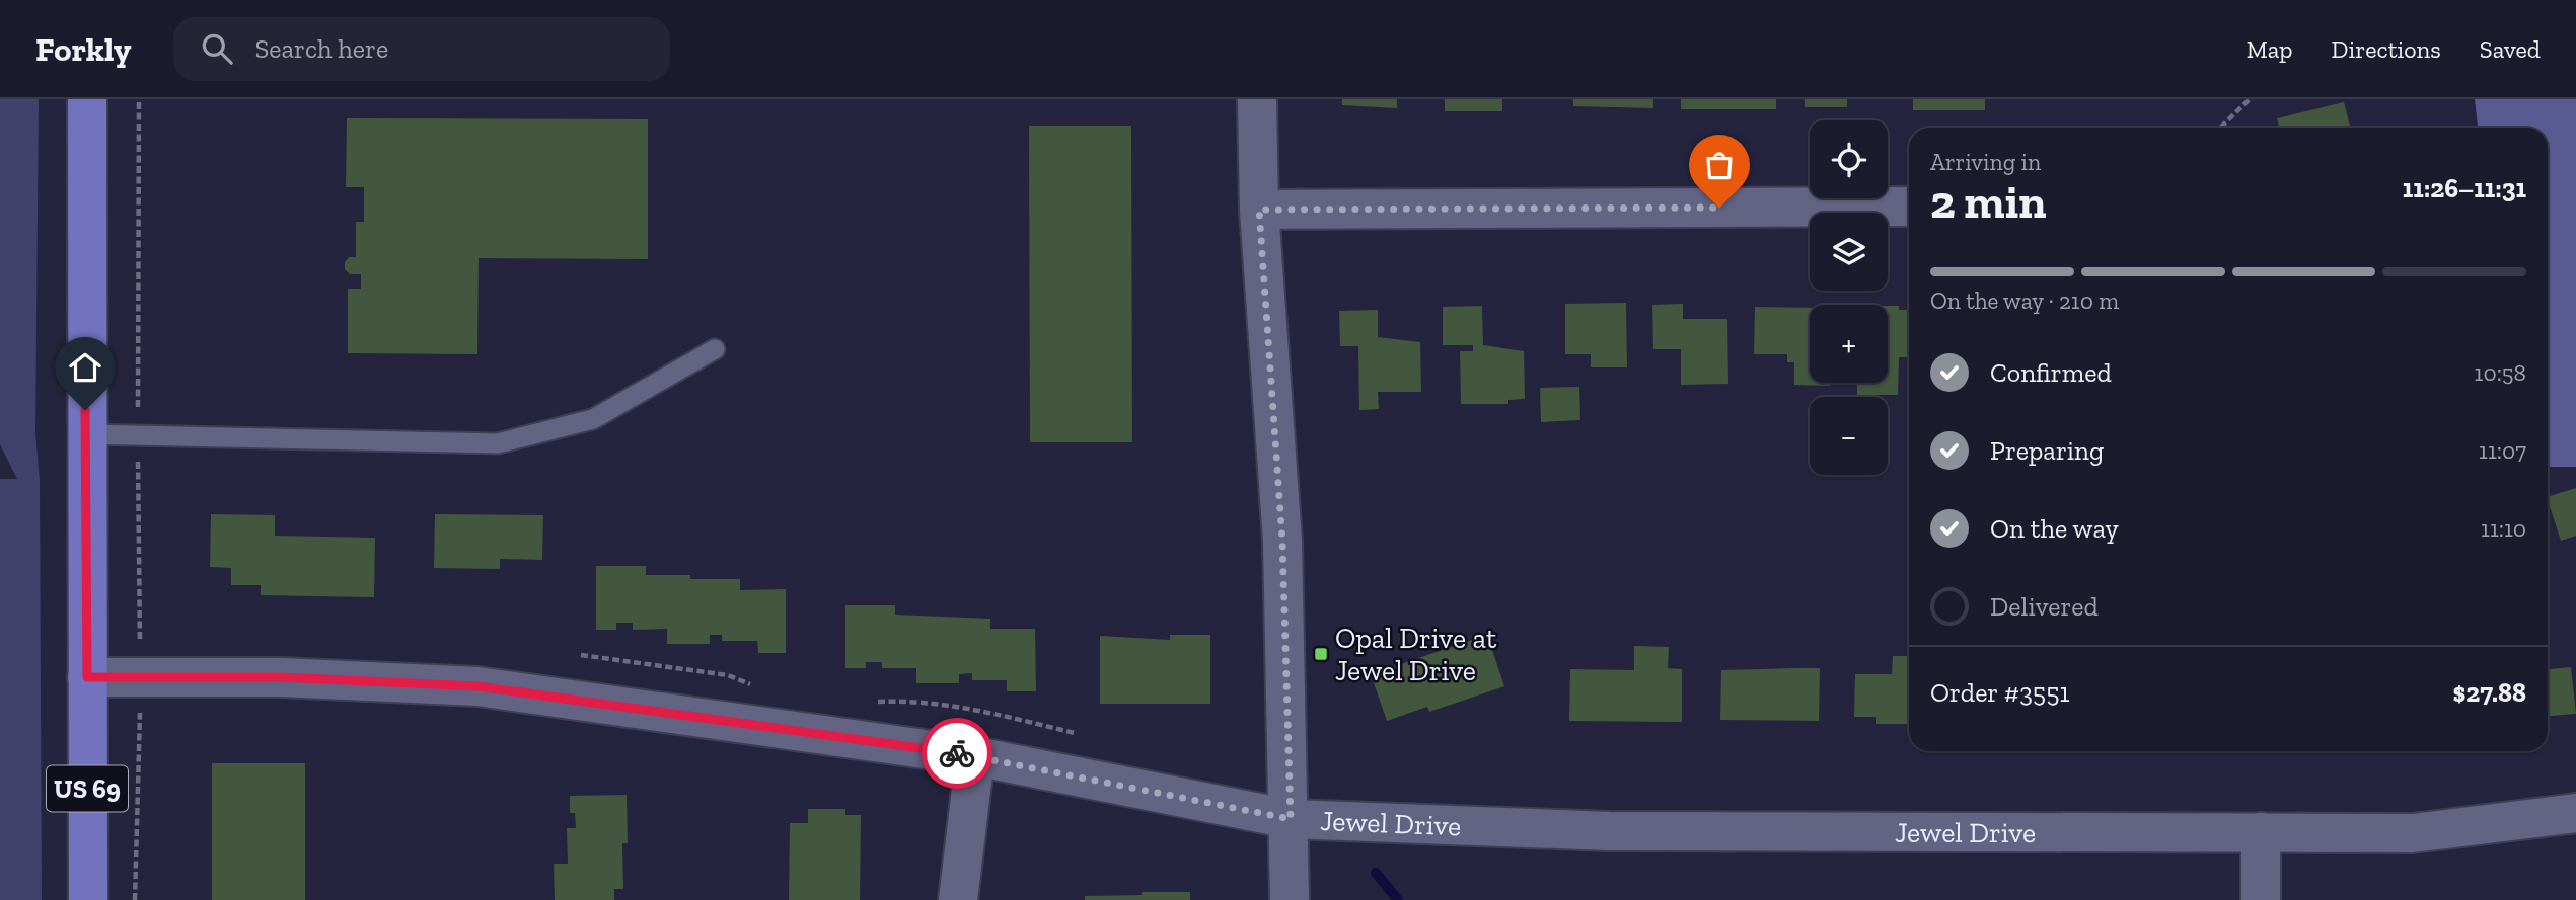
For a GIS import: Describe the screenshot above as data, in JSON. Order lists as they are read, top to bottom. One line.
{"streets":{"main road":["US 69"],"street":["Jewel Drive"]},"crossings":[["US 69","Jewel Drive"]],"places":{"transit":["Opal Drive at Jewel Drive"]},"page":{"header":"Forkly","search":"Search here","nav":["Map","Directions","Saved"],"map_buttons":["+","−"],"heading":["2 min","Arriving in","11:26–11:31"],"panel":["Order #3551","$27.88"],"bar":"On the way · 210 m","list":[["Confirmed","10:58"],["Preparing","11:07"],["On the way","11:10"],"Delivered"]}}
